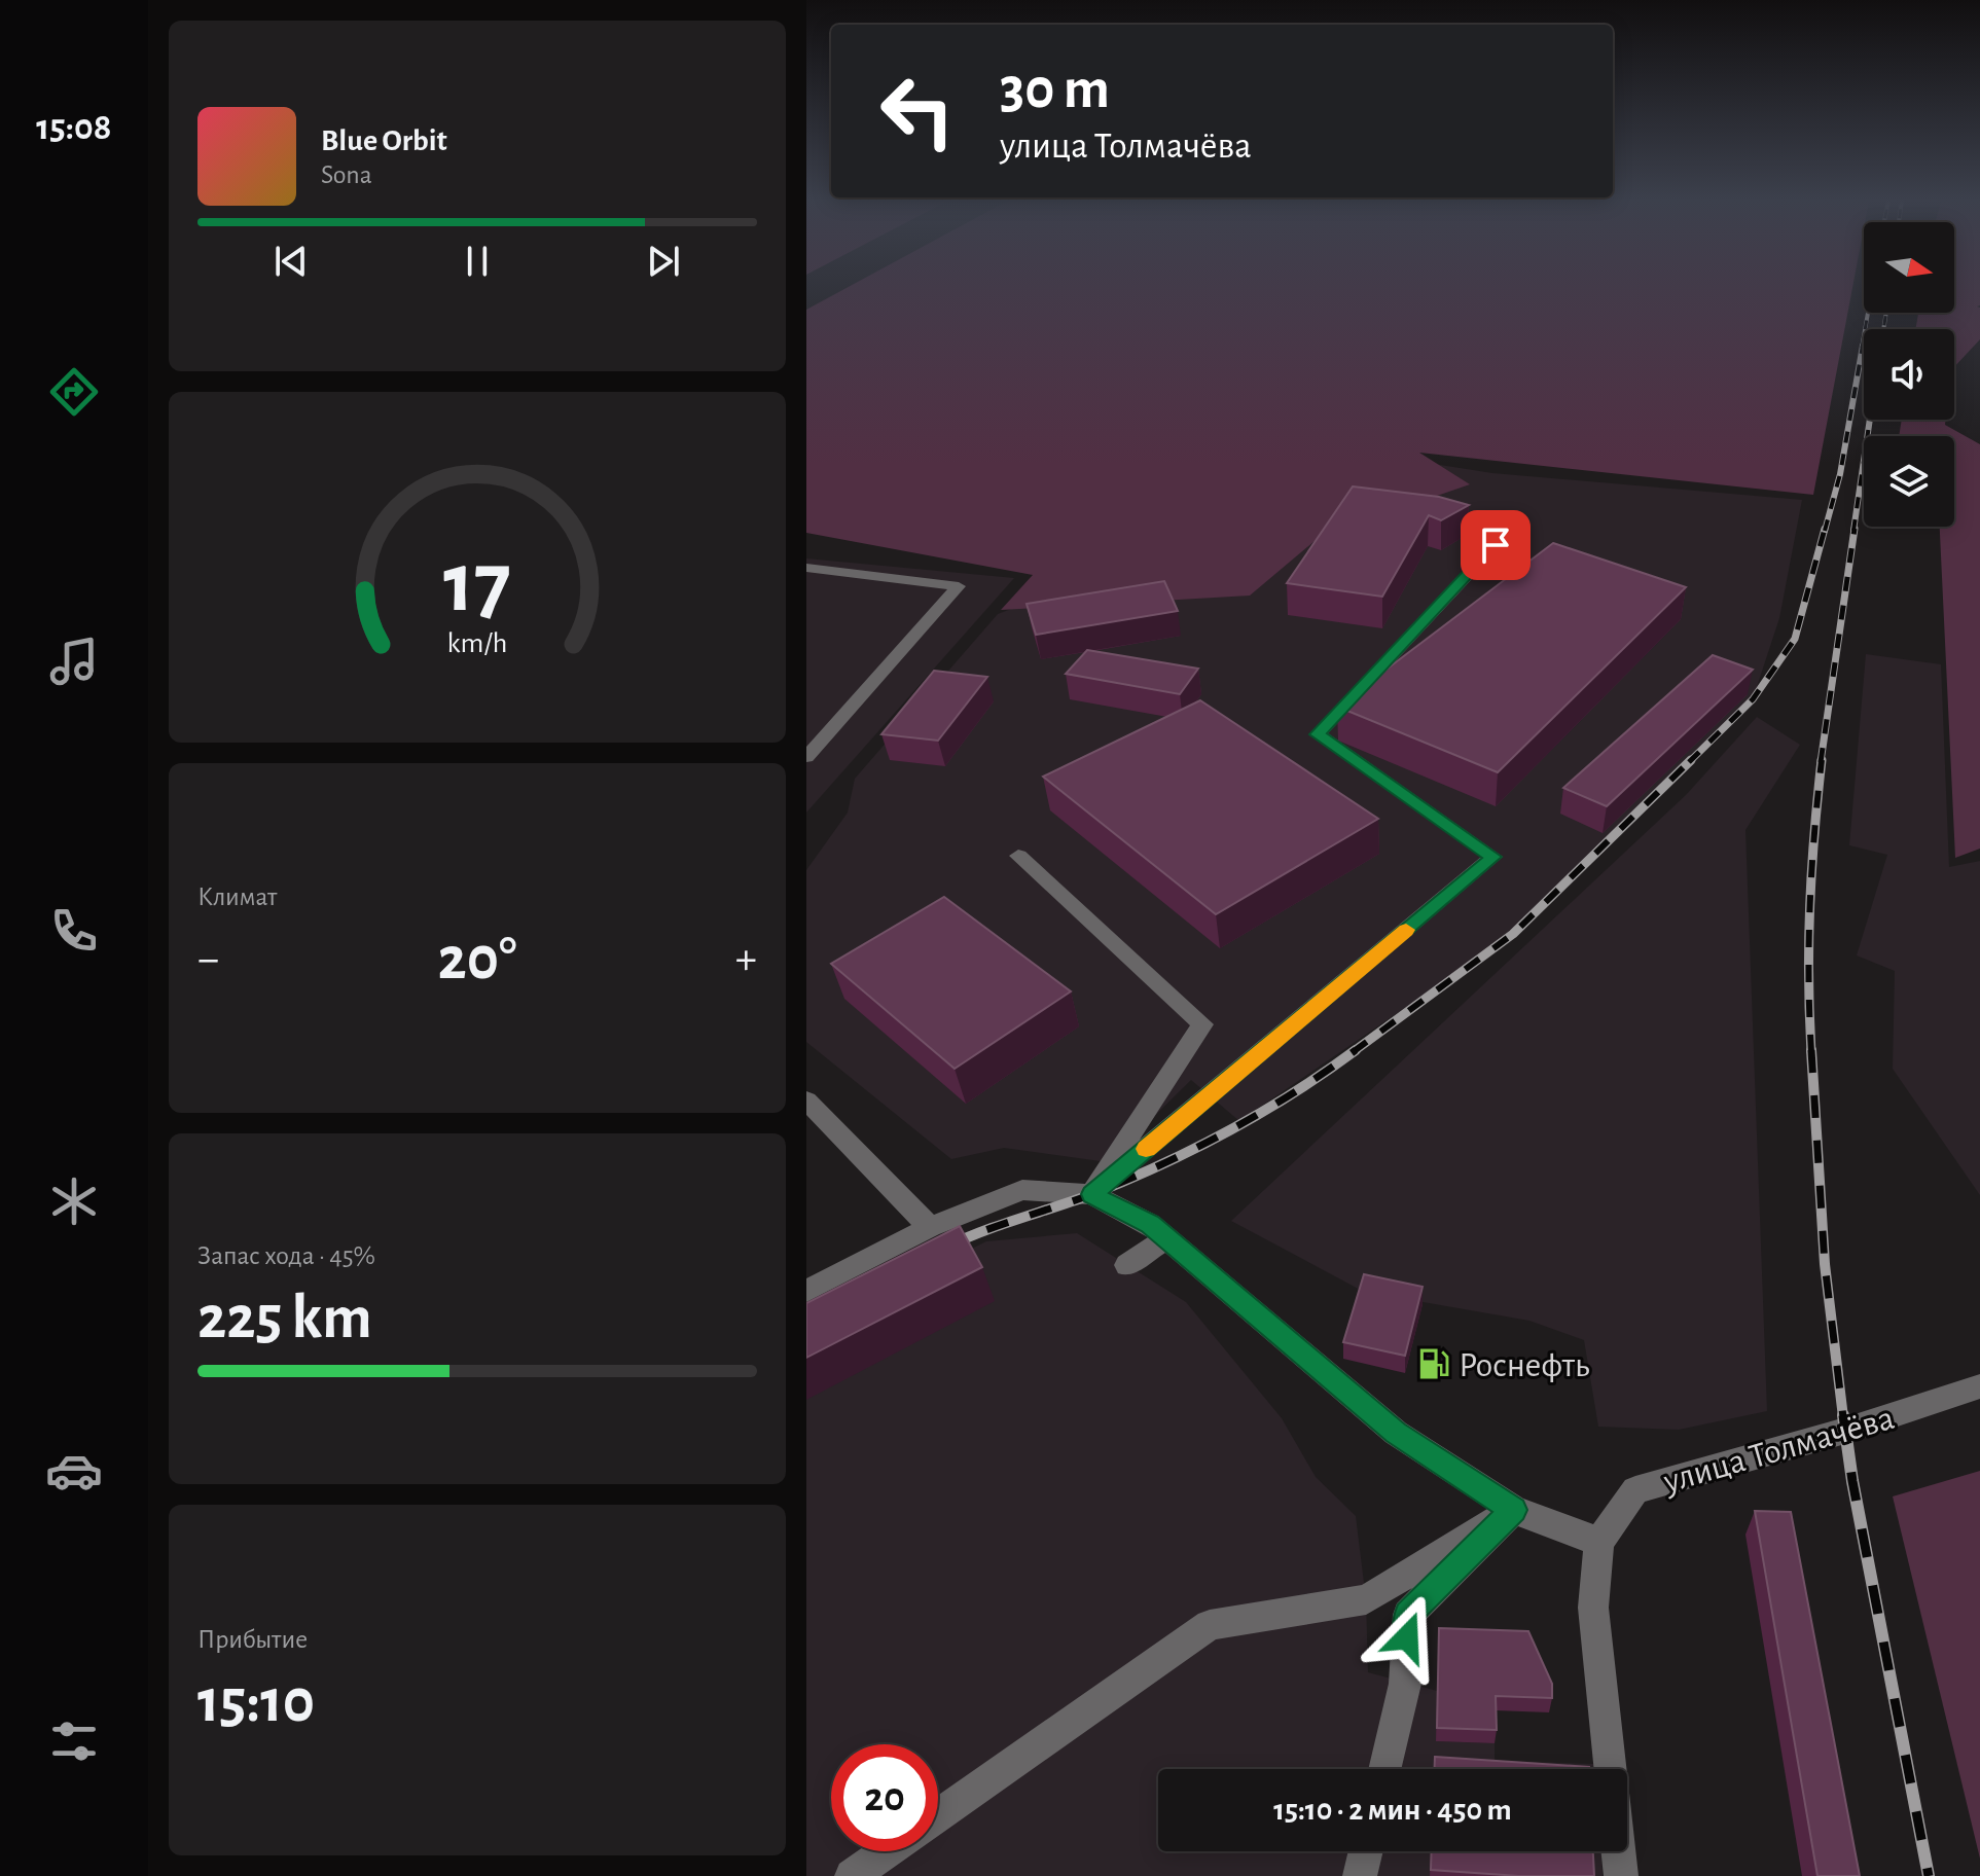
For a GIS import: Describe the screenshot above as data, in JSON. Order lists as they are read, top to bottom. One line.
{"streets":{"street":["улица Толмачёва"]},"places":{"fuel station":["Роснефть"]},"north":"right","page":{"tabs":"15:08","turn":["30 m","улица Толмачёва"],"song":["Blue Orbit","Sona"],"tile":["Климат",["Запас хода · 45%","225 km"],["Прибытие","15:10"]],"heat":["−","20°","+"],"limit":"20","trip":"15:10 · 2 мин · 450 m","gauge":["17","km/h"]}}
